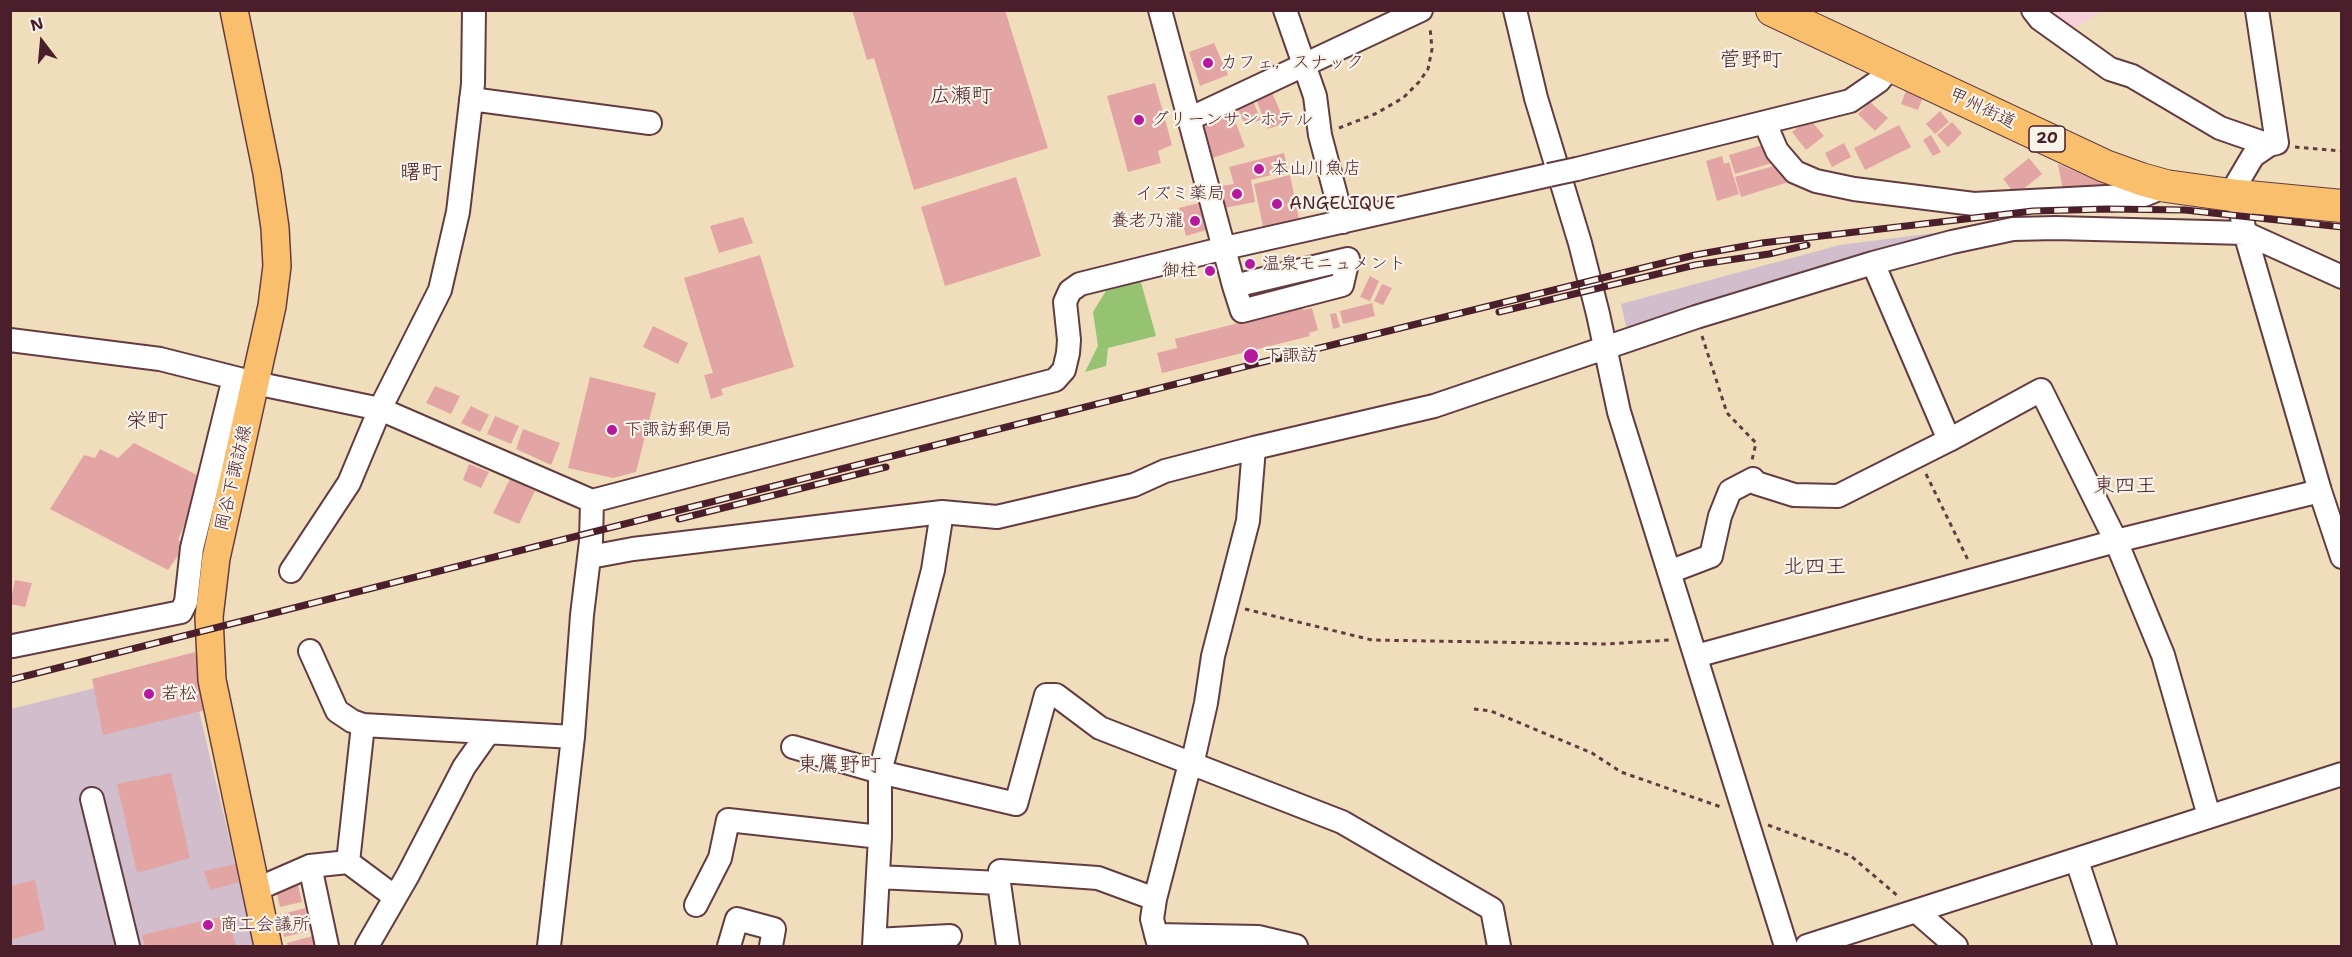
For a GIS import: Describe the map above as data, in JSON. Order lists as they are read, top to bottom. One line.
{"streets":{"highway":["甲州街道","20"],"main road":["岡谷下諏訪線"]},"districts":["菅野町","広瀬町","曙町","栄町","東四王","北四王","東鷹野町"],"places":["カフェ，スナック","グリーンサンホテル","本山川魚店","イズミ薬局","ANGELIQUE","養老乃瀧","温泉モニュメント","御柱","下諏訪","下諏訪郵便局","若松","商工会議所"],"north":"top"}
